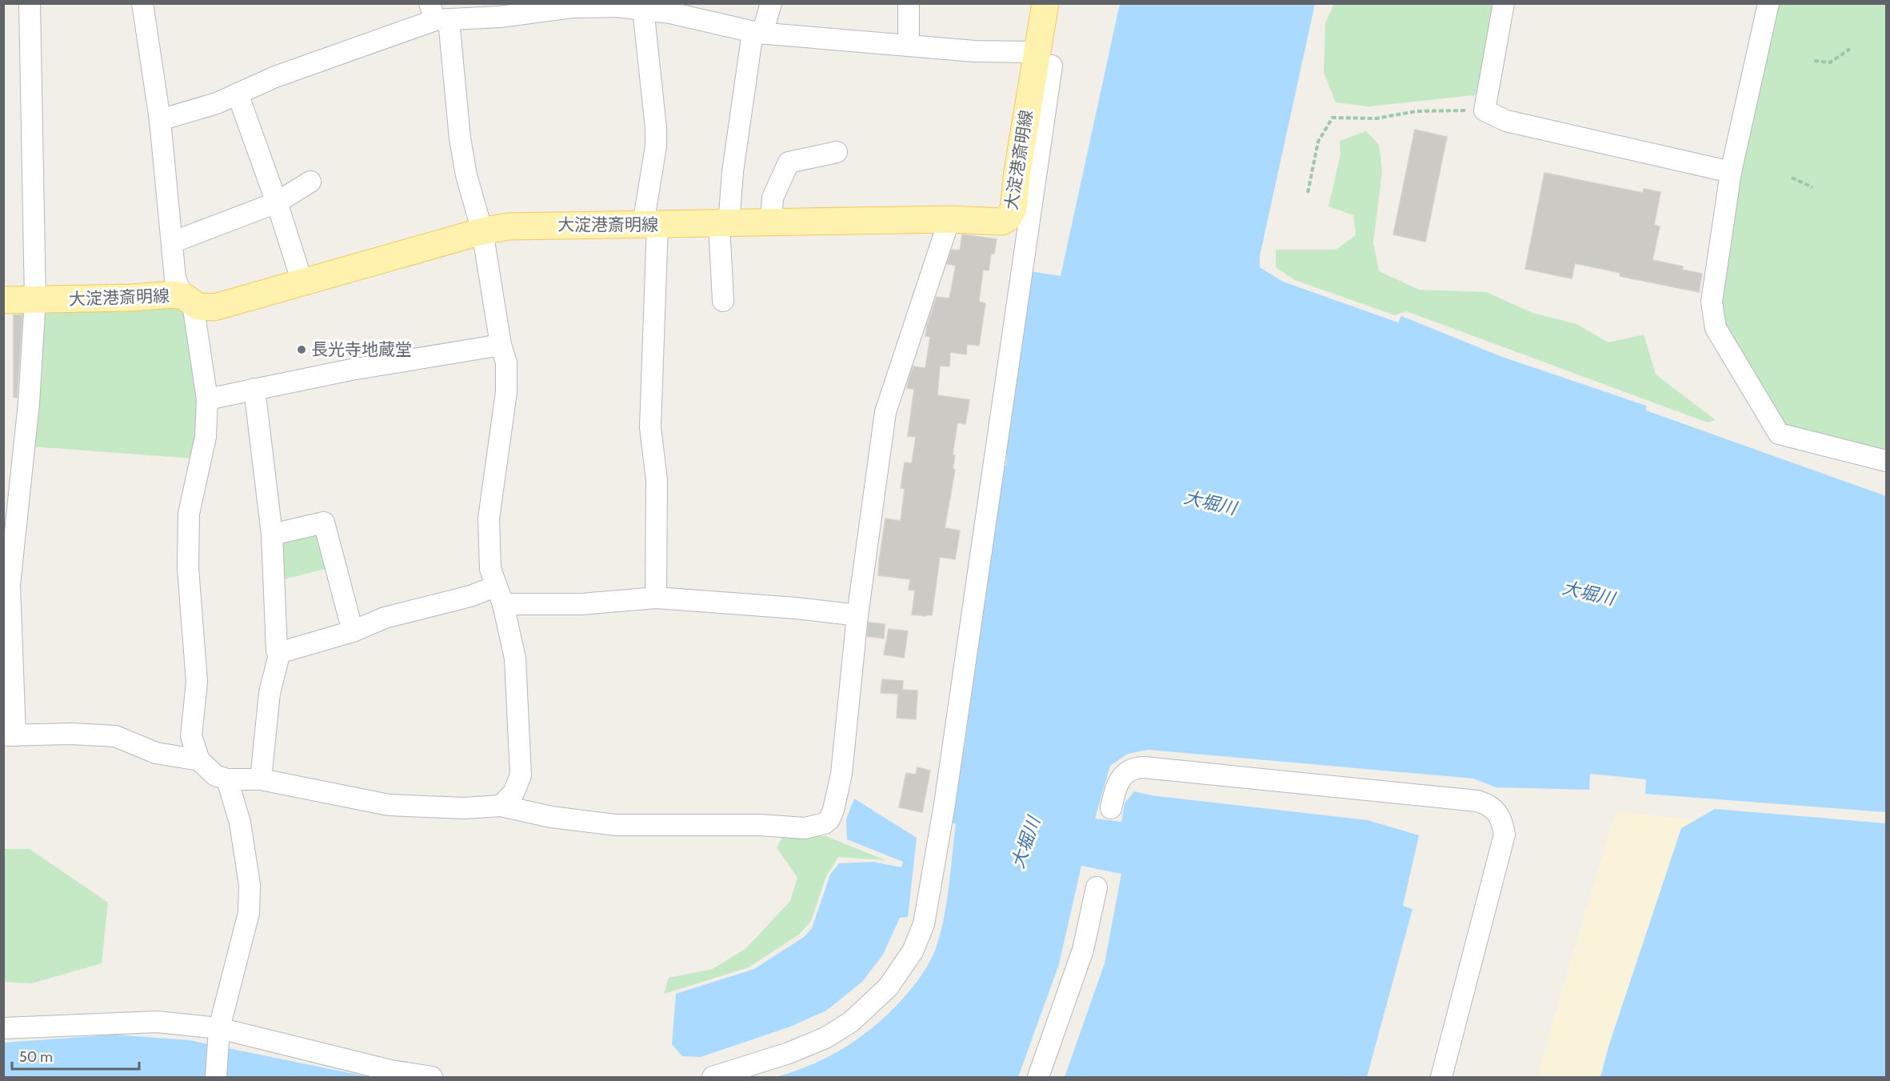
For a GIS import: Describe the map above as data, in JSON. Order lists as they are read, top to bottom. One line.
{"streets":{"main road":["大淀港斎明線"]},"water":["大堀川"],"places":["長光寺地蔵堂"],"scale_bar":"50 m"}
